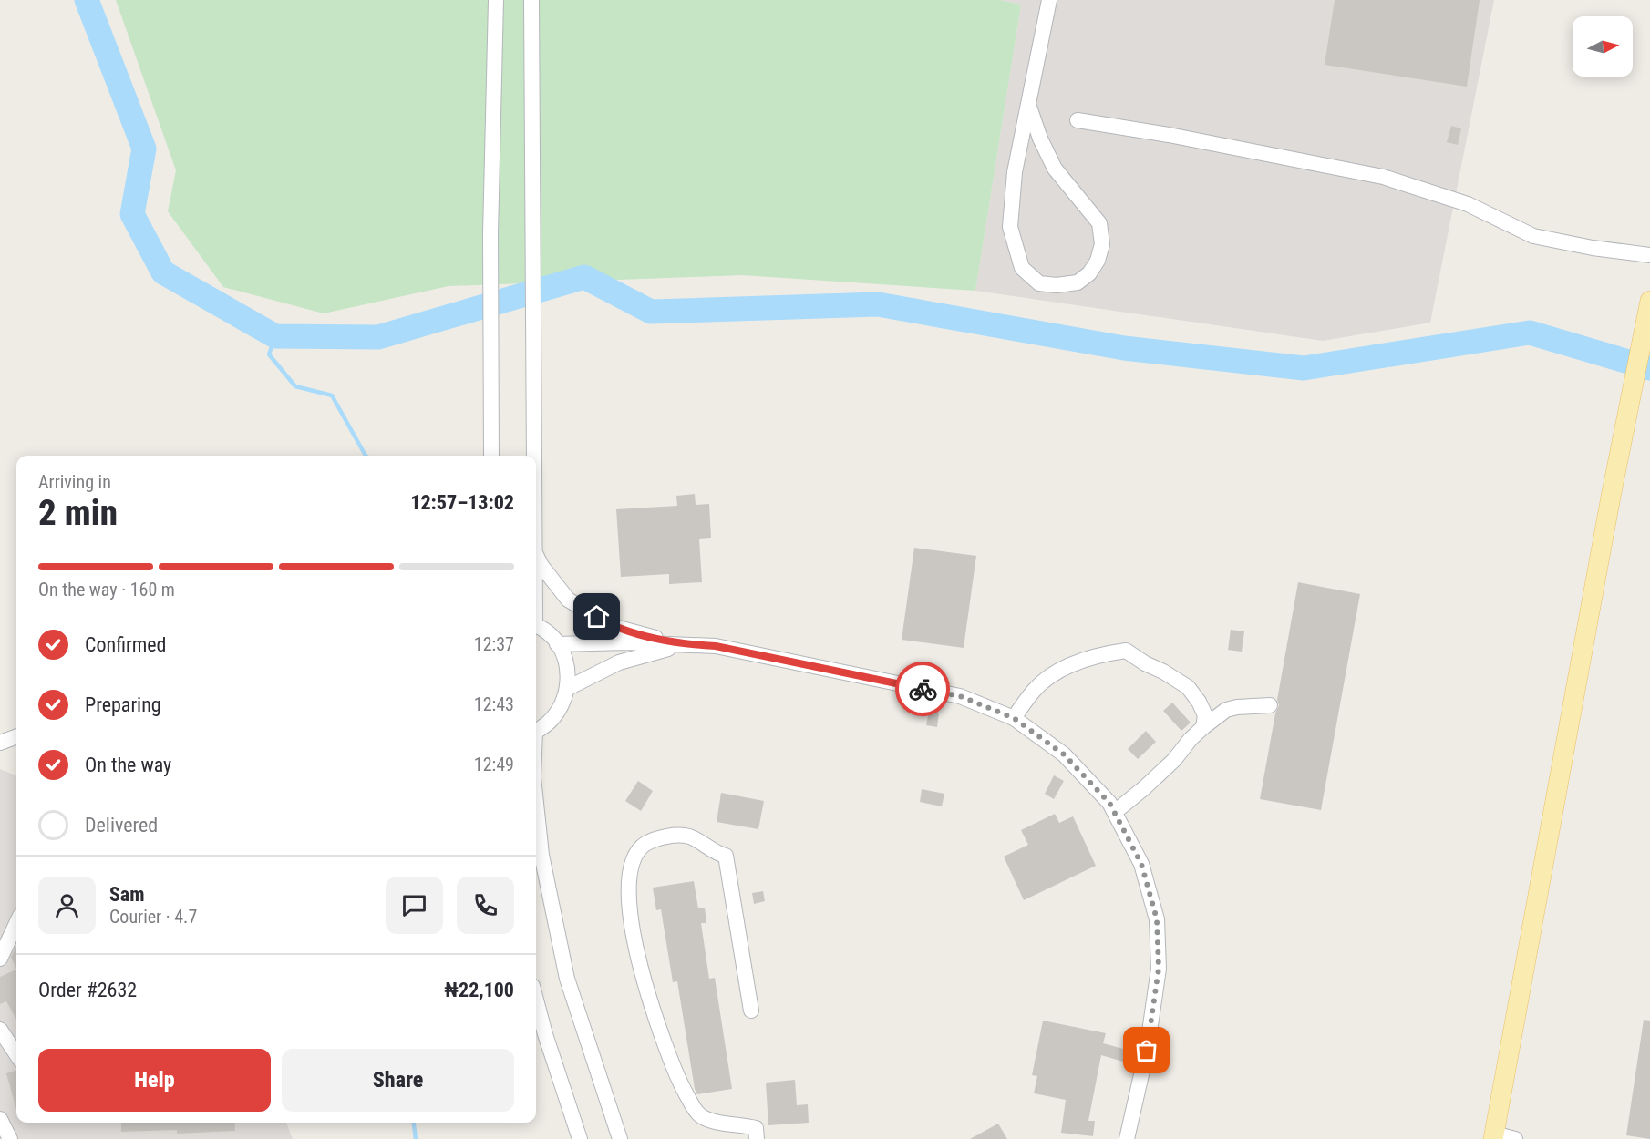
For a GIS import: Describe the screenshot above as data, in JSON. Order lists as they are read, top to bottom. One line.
{"north":"right","page":{"heading":["2 min","Arriving in","12:57–13:02"],"panel":["Sam","Courier · 4.7","Order #2632","₦22,100"],"bar":"On the way · 160 m","list":[["Confirmed","12:37"],["Preparing","12:43"],["On the way","12:49"],"Delivered"],"buttons":["Help","Share"]}}
